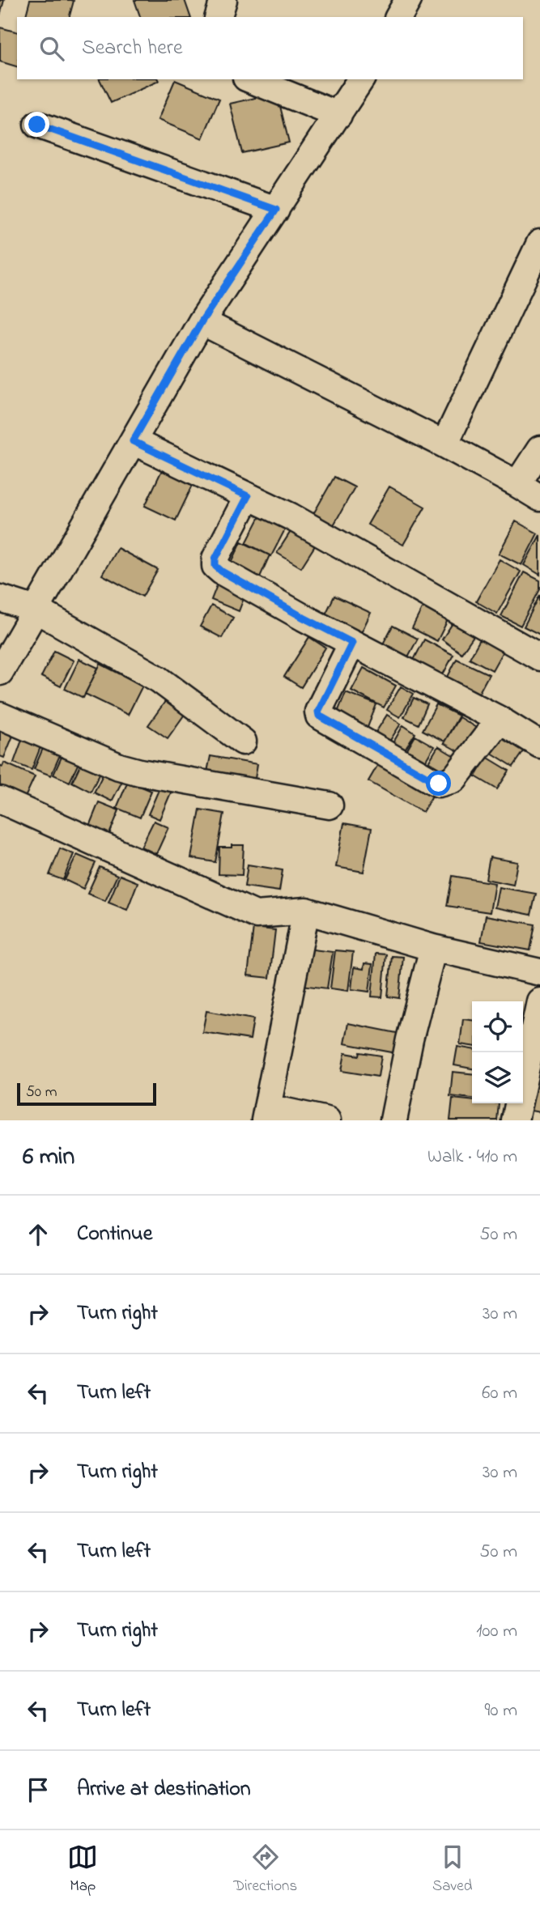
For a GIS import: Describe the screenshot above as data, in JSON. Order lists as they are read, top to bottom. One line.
{"scale_bar":"50 m","page":{"search":"Search here","scale":"50 m","heading":["6 min","Walk · 410 m"],"list":[["Continue","50 m"],["Turn right","30 m"],["Turn left","60 m"],["Turn right","30 m"],["Turn left","50 m"],["Turn right","100 m"],["Turn left","90 m"],"Arrive at destination"],"nav":["Map","Directions","Saved"]}}
